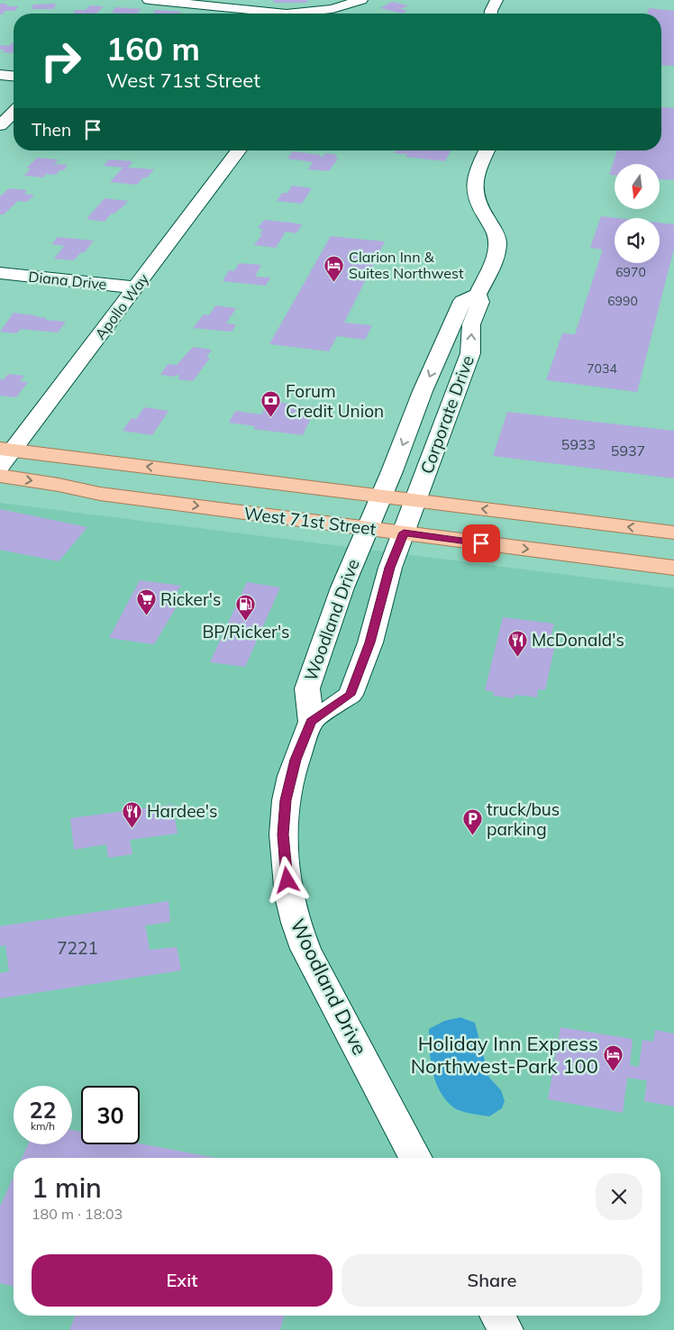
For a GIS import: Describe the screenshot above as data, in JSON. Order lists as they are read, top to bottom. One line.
{"streets":{"main road":["West 71st Street"],"street":["Diana Drive","Apollo Way","Corporate Drive","Woodland Drive"]},"crossings":[["Diana Drive","Apollo Way"],["Apollo Way","West 71st Street"],["Corporate Drive","West 71st Street"],["Corporate Drive","Woodland Drive"],["West 71st Street","Woodland Drive"]],"places":{"hotel":["Clarion Inn & Suites Northwest","Holiday Inn Express Northwest-Park 100"],"bank":["Forum Credit Union"],"supermarket":["Ricker's"],"fuel station":["BP/Ricker's"],"restaurant":["McDonald's","Hardee's"],"parking":["truck/bus parking"]},"house_numbers":["6970","6990","7034","5933","5937","7221"],"north":"bottom","page":{"turn":["160 m","West 71st Street"],"then":"Then","speed":"22 km/h","limit":"30","heading":["1 min","180 m · 18:03"],"buttons":["Exit","Share"]}}
